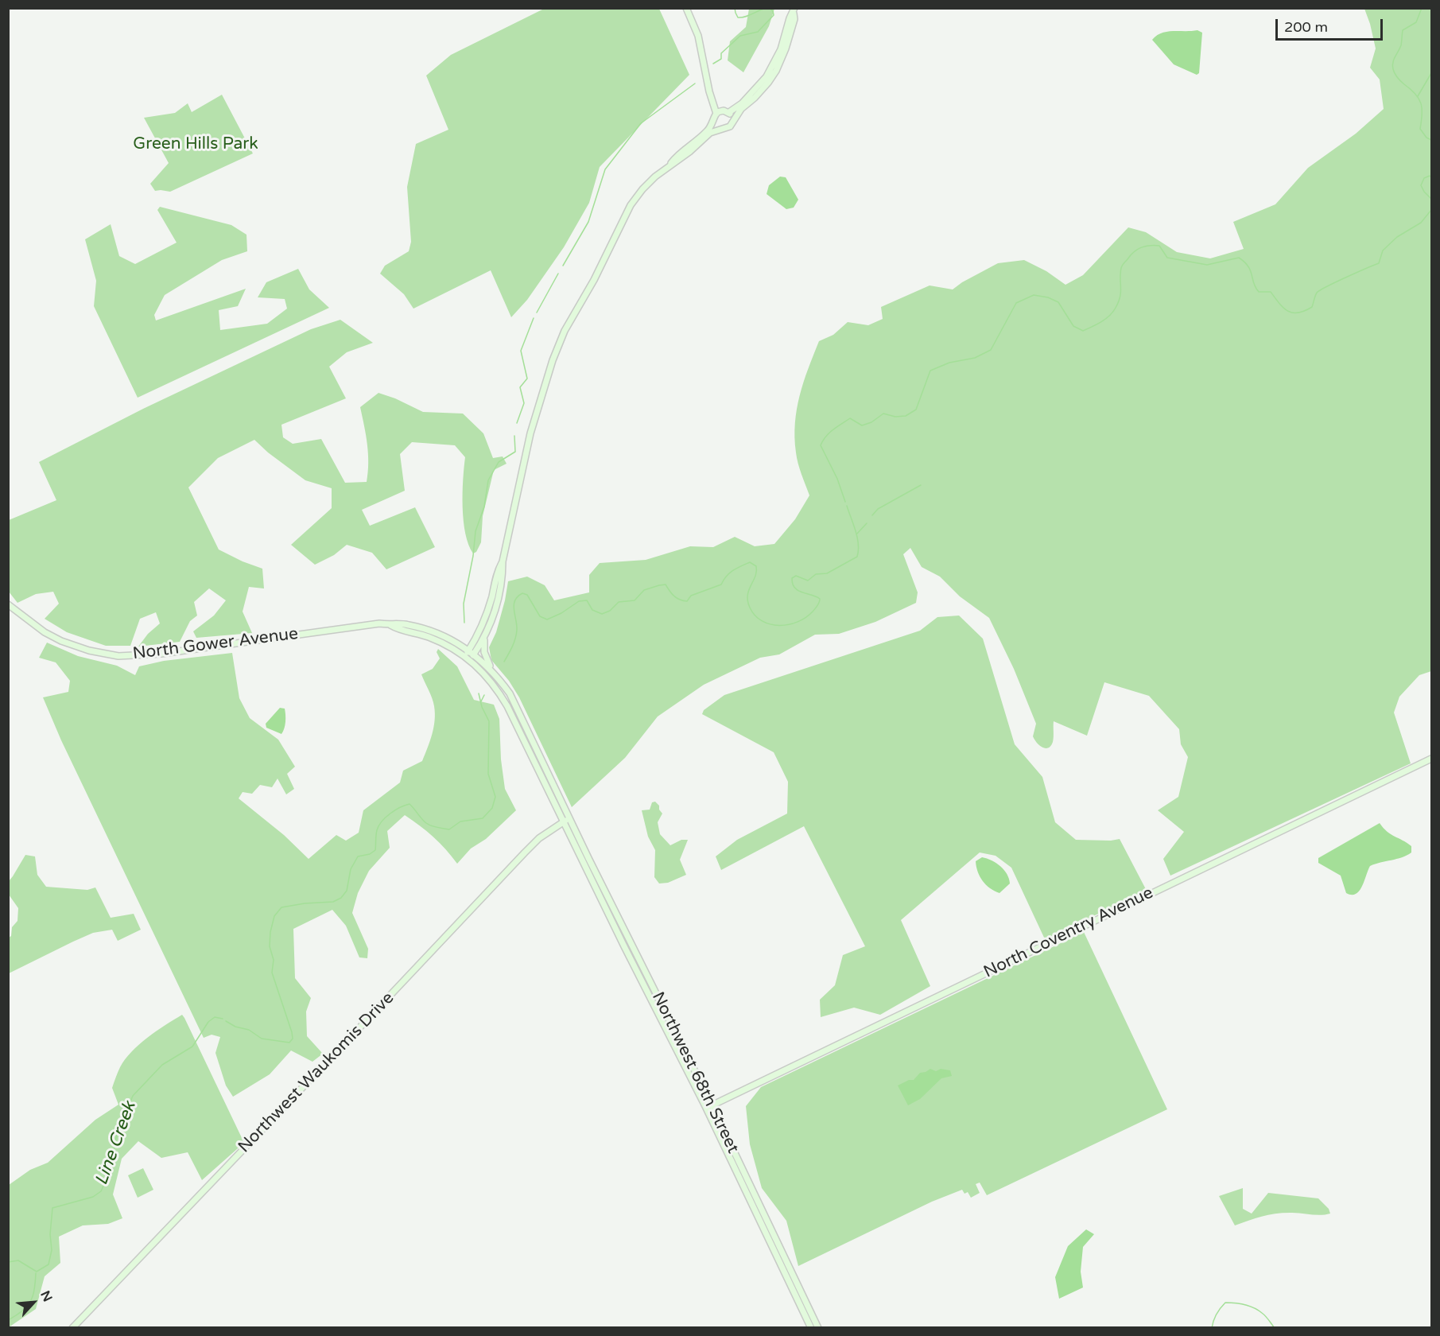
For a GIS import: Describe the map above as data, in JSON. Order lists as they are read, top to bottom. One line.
{"streets":{"main road":["North Gower Avenue","North Coventry Avenue","Northwest Waukomis Drive","Northwest 68th Street"]},"crossings":[["North Gower Avenue","Northwest Waukomis Drive"],["North Gower Avenue","Northwest 68th Street"],["North Coventry Avenue","Northwest 68th Street"],["Northwest Waukomis Drive","Northwest 68th Street"]],"water":["Line Creek"],"parks":["Green Hills Park"],"scale_bar":"200 m","north":"top right"}
